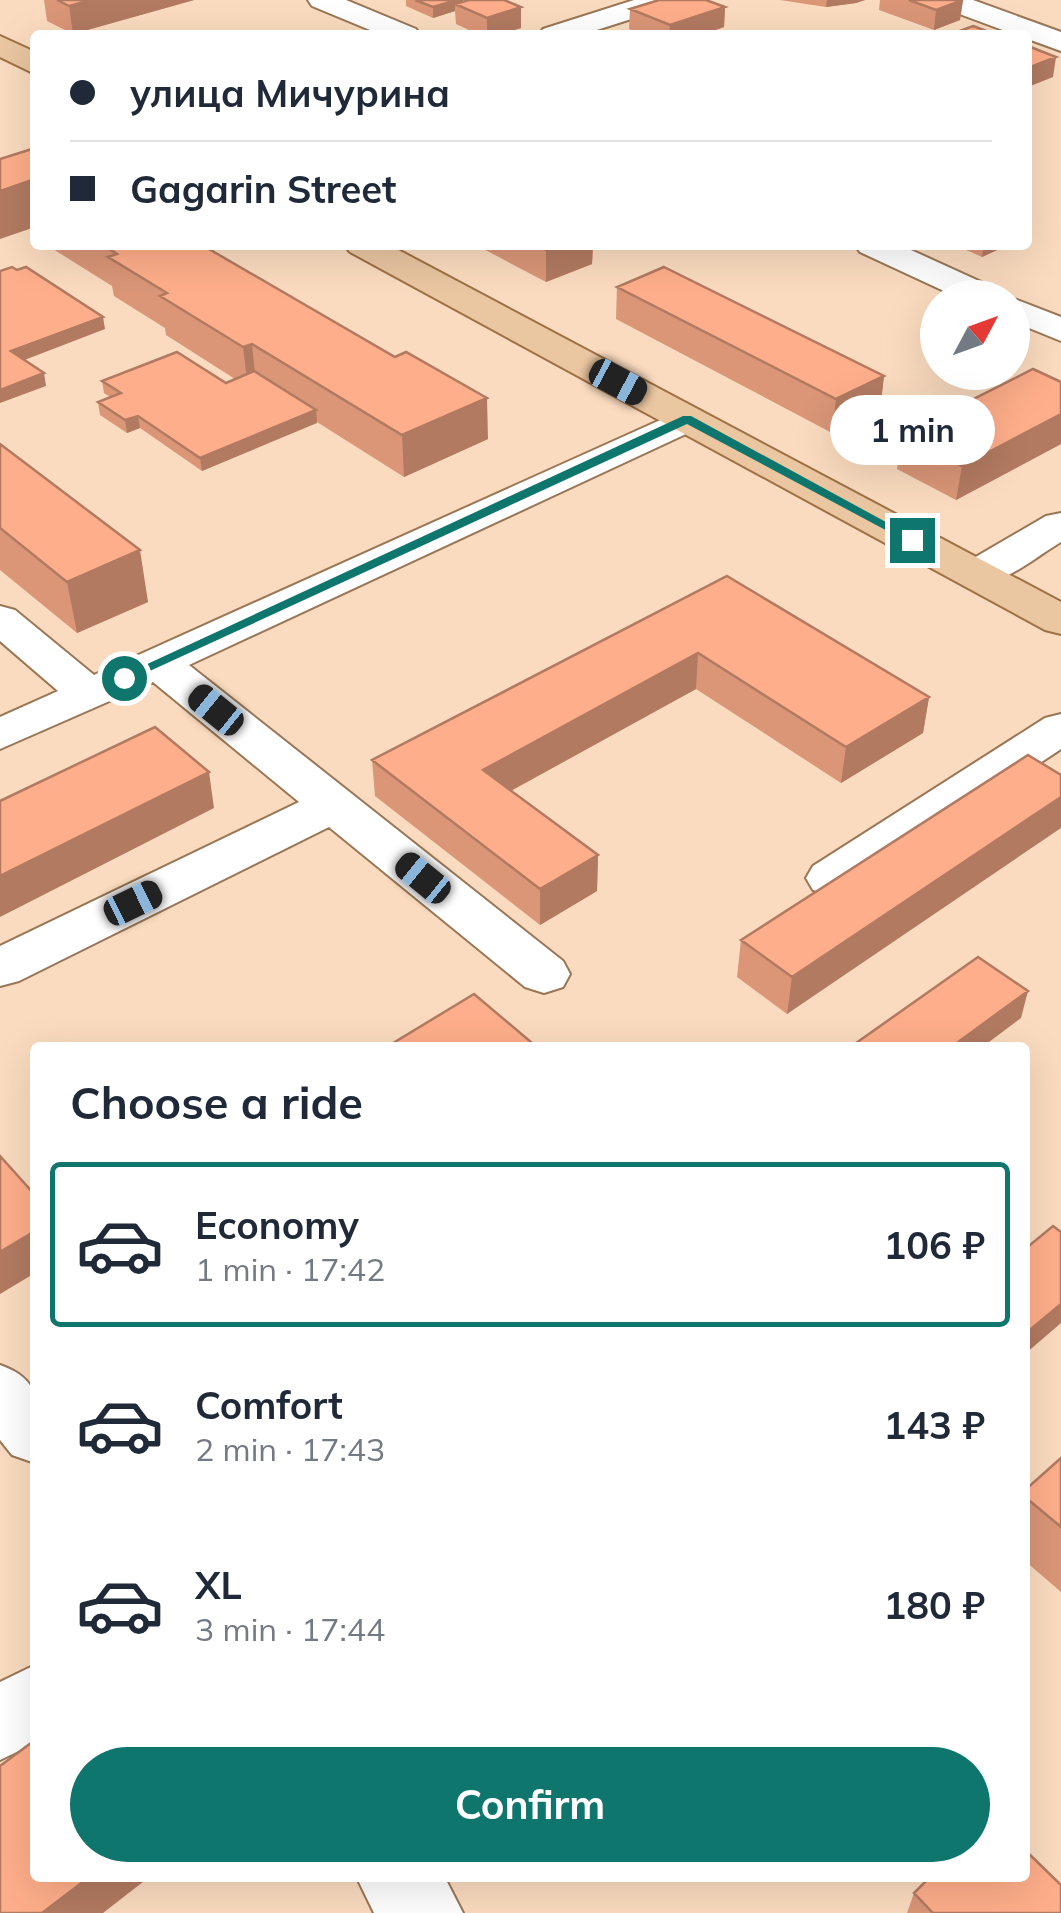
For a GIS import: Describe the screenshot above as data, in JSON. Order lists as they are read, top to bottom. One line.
{"north":"top right","page":{"banner":["улица Мичурина","Gagarin Street"],"bubble":"1 min","heading":"Choose a ride","list":[{"name":"Economy","note":"1 min · 17:42","value":"106 ₽"},{"name":"Comfort","note":"2 min · 17:43","value":"143 ₽"},{"name":"XL","note":"3 min · 17:44","value":"180 ₽"}],"buttons":"Confirm"}}
